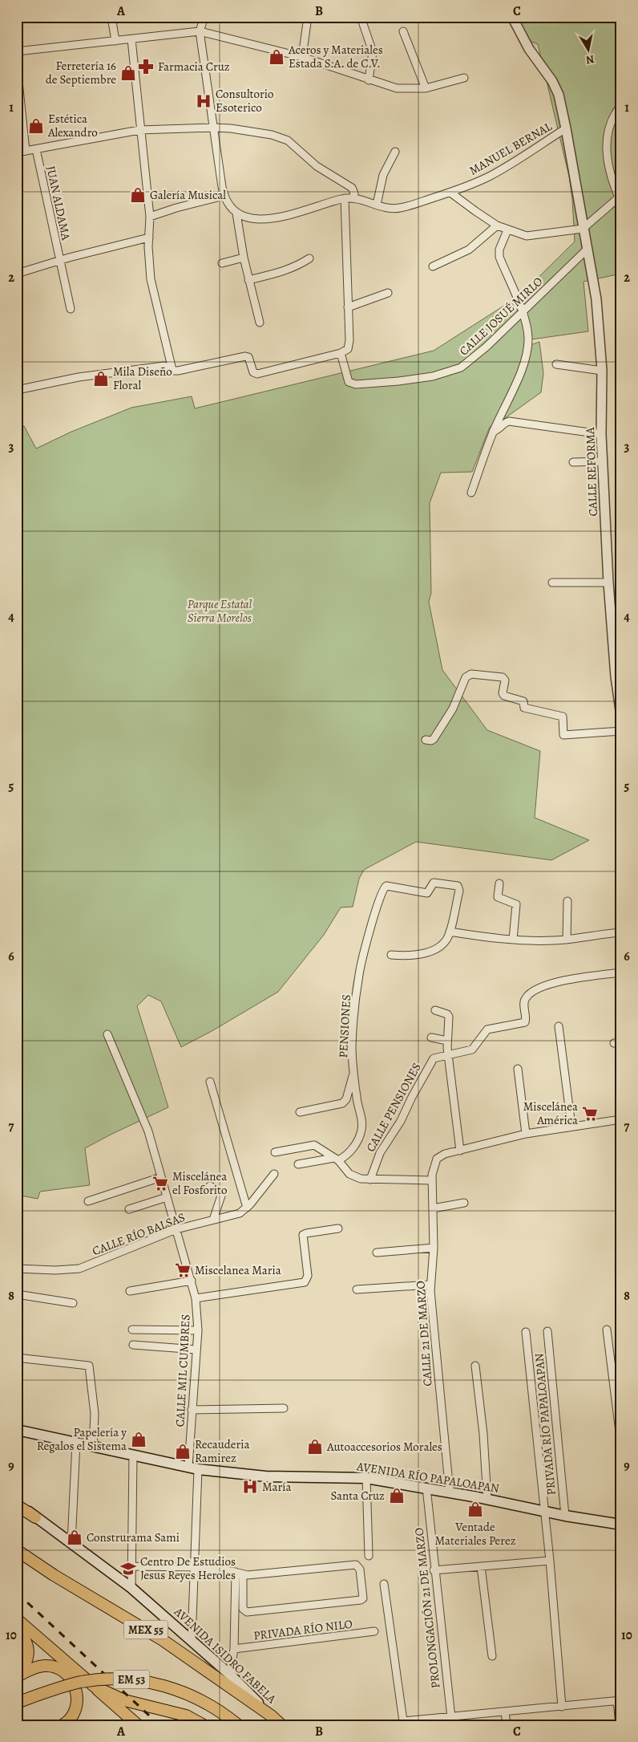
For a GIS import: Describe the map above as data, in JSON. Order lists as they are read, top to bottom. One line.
{"streets":{"main road":["AVENIDA RÍO PAPALOAPAN","MEX 55","AVENIDA ISIDRO FABELA","EM 53"],"street":["MANUEL BERNAL","JUAN ALDAMA","CALLE JOSUÉ MIRLO","CALLE REFORMA","PENSIONES","CALLE PENSIONES","CALLE RÍO BALSAS","CALLE 21 DE MARZO","CALLE MIL CUMBRES","PRIVADA RÍO PAPALOAPAN","PROLONGACIÓN 21 DE MARZO","PRIVADA RÍO NILO"]},"crossings":[["MANUEL BERNAL","CALLE REFORMA"],["CALLE JOSUÉ MIRLO","CALLE REFORMA"],["CALLE RÍO BALSAS","CALLE MIL CUMBRES"],["CALLE 21 DE MARZO","AVENIDA RÍO PAPALOAPAN"],["CALLE MIL CUMBRES","AVENIDA RÍO PAPALOAPAN"],["CALLE MIL CUMBRES","AVENIDA ISIDRO FABELA"],["PRIVADA RÍO PAPALOAPAN","AVENIDA RÍO PAPALOAPAN"],["AVENIDA RÍO PAPALOAPAN","PROLONGACIÓN 21 DE MARZO"],["MEX 55","AVENIDA ISIDRO FABELA"]],"parks":["Parque Estatal Sierra Morelos"],"places":{"shop":["Aceros y Materiales Estada S.A. de C.V.","Ferretería 16 de Septiembre","Estética Alexandro","Galería Musical","Mila Diseño Floral","Papelería y Regalos el Sistema","Autoaccesorios Morales","Recauderia Ramirez","Santa Cruz","Ventade Materiales Perez","Construrama Sami"],"pharmacy":["Farmacia Cruz"],"hospital":["Consultorio Esoterico","María"],"supermarket":["Miscelánea América","Miscelánea el Fosforito","Miscelanea Maria"],"school or university":["Centro De Estudios Jesus Reyes Heroles"]},"north":"bottom","grid":{"columns":["A","B","C"],"rows":["1","2","3","4","5","6","7","8","9","10"]}}
